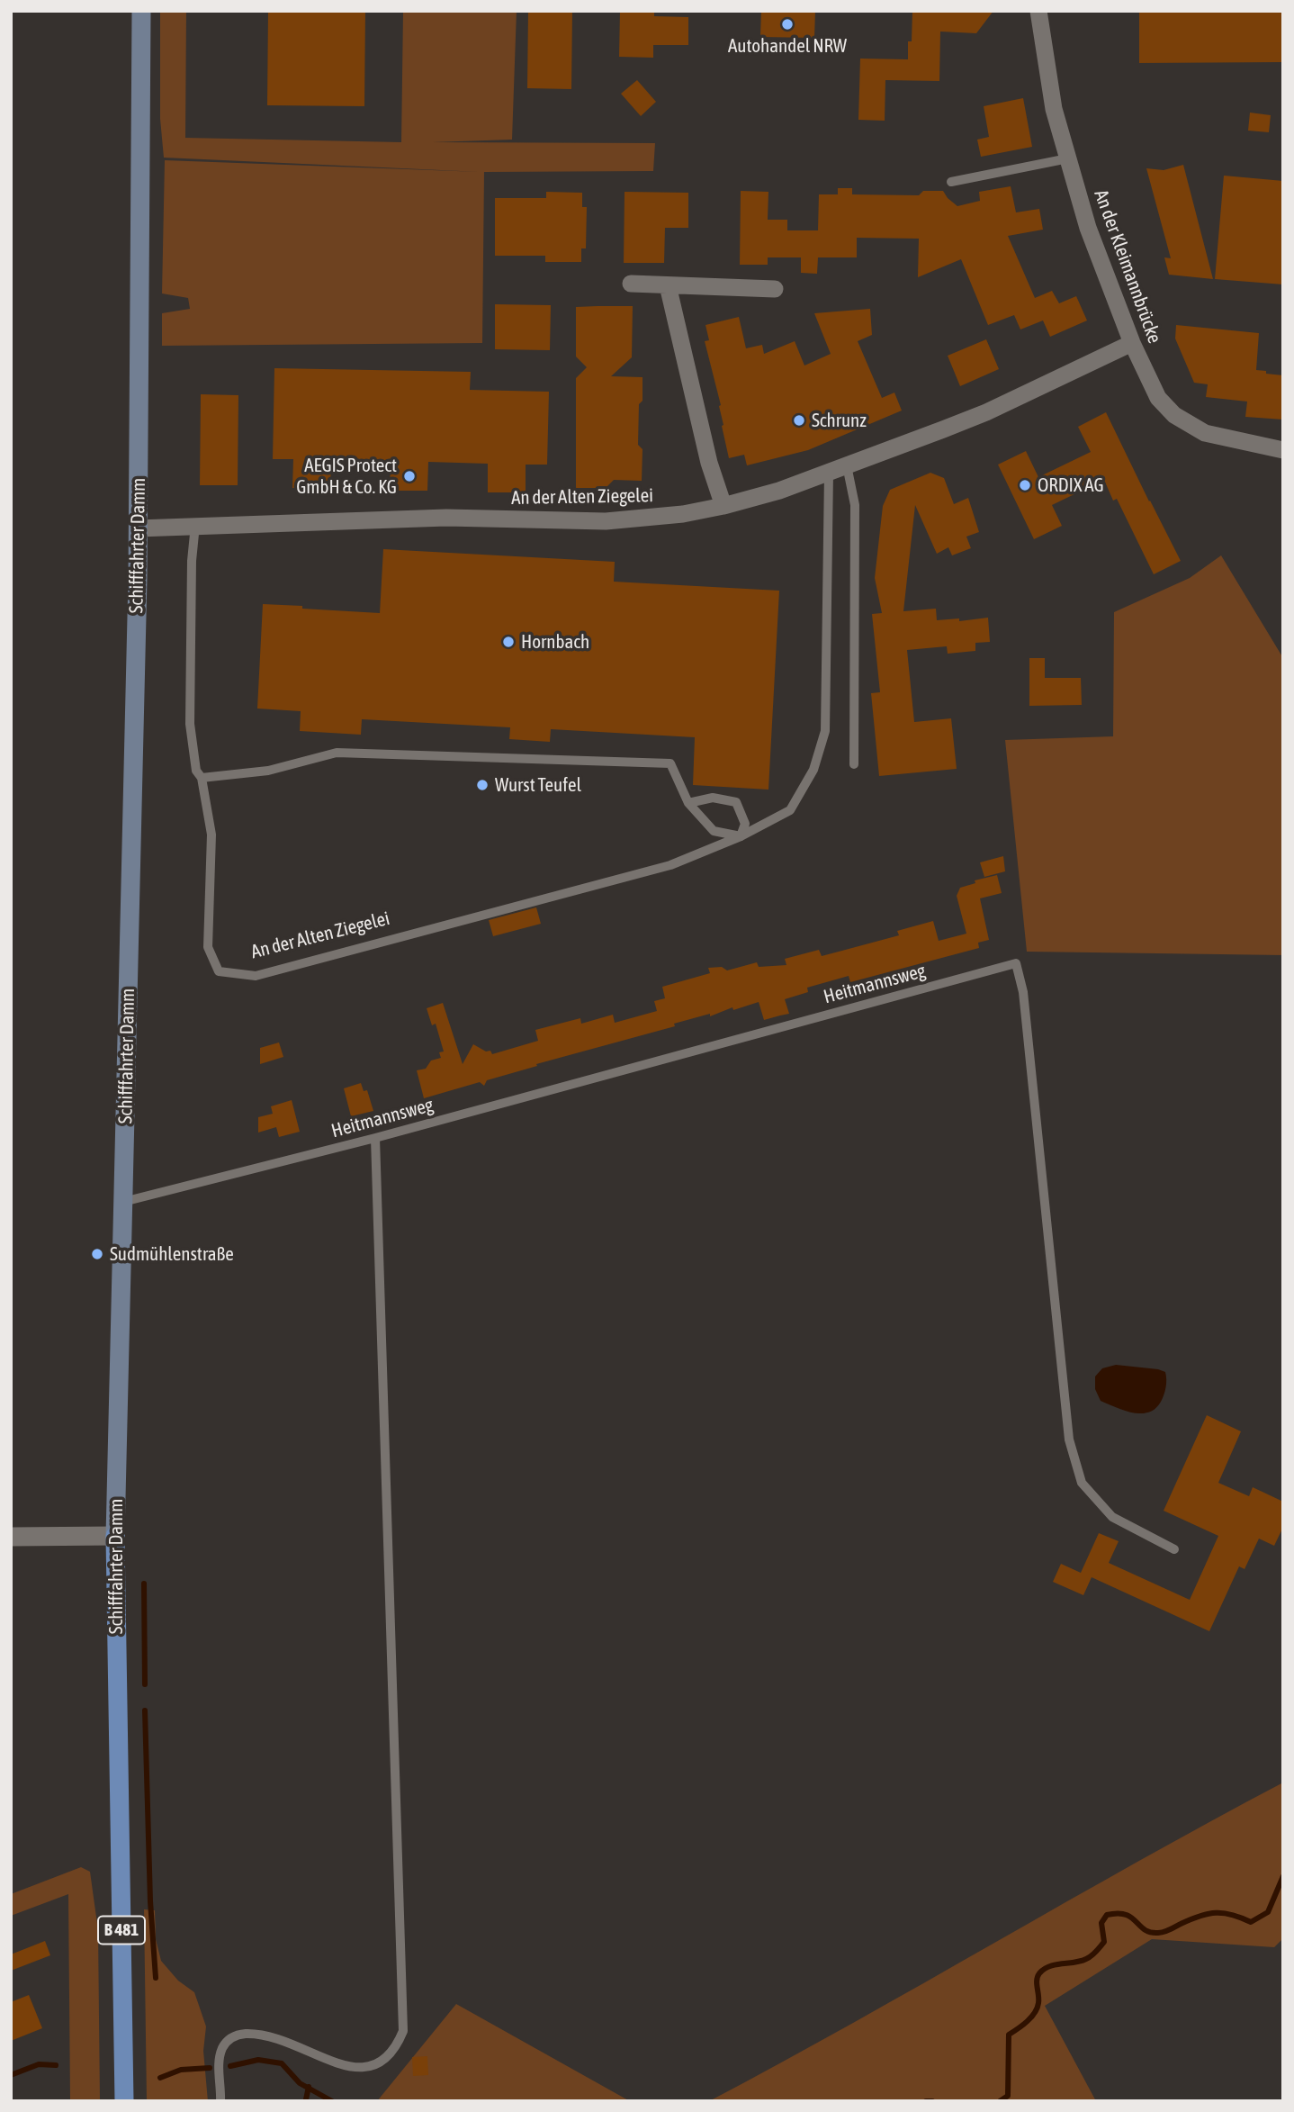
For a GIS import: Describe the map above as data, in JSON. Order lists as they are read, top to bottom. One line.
{"streets":{"main road":["Schifffahrter Damm","B 481"],"street":["An der Kleimannbrücke","An der Alten Ziegelei"],"lane":["Heitmannsweg"]},"crossings":[["An der Kleimannbrücke","An der Alten Ziegelei"],["An der Alten Ziegelei","Schifffahrter Damm"],["Schifffahrter Damm","Heitmannsweg"]],"places":["Autohandel NRW","Schrunz","AEGIS Protect GmbH & Co. KG","ORDIX AG","Hornbach","Wurst Teufel","Sudmühlenstraße"]}
